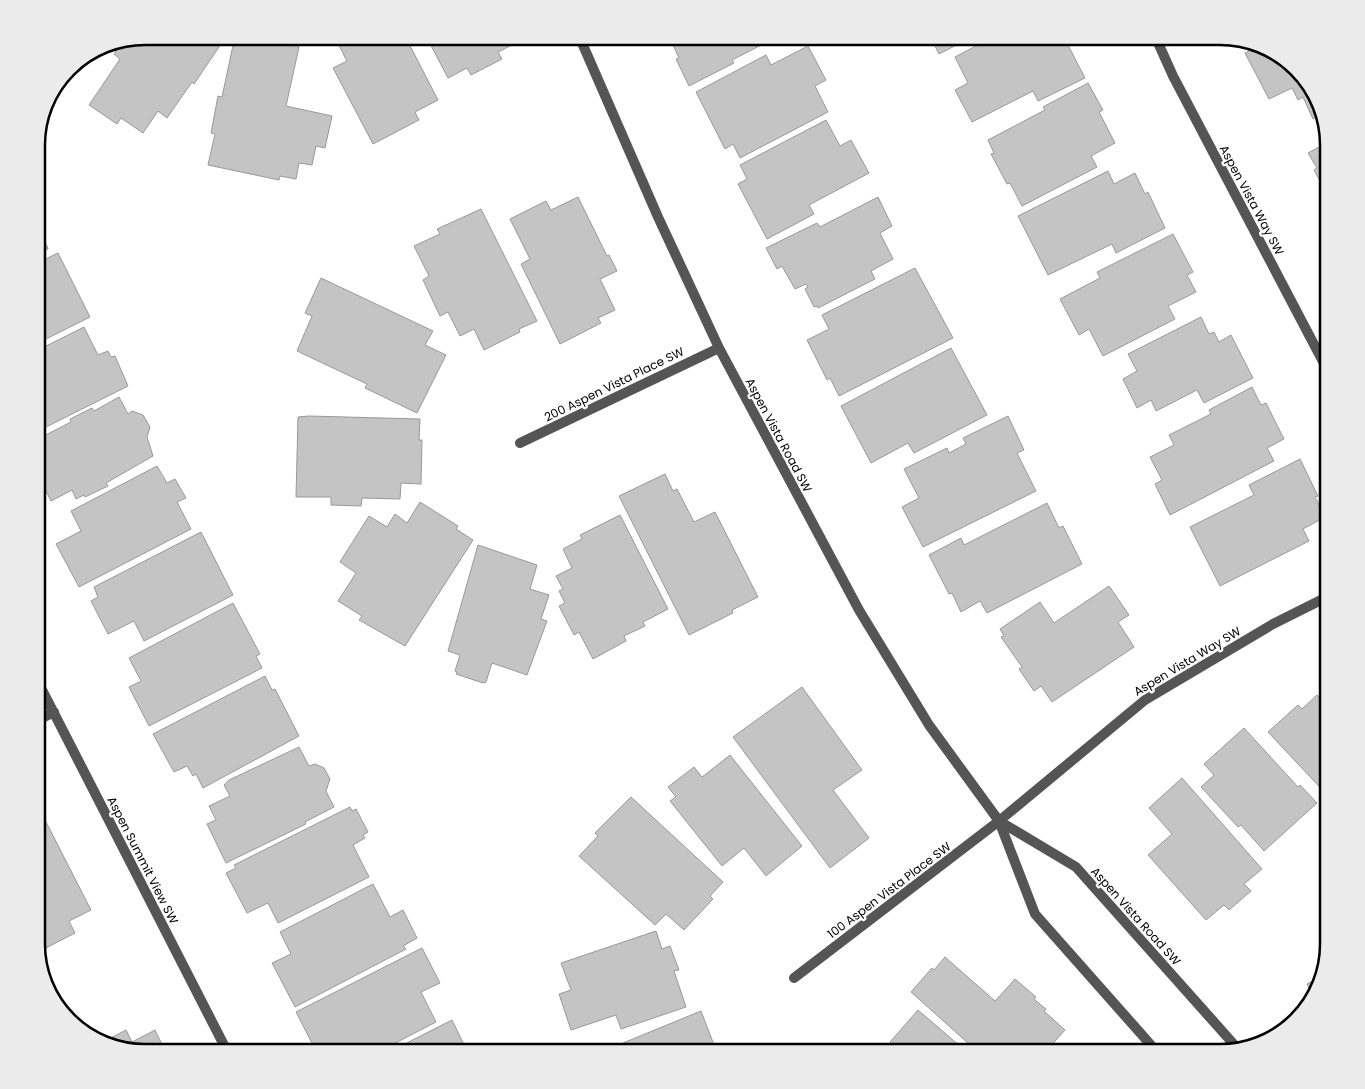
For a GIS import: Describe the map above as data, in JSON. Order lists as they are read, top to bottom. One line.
{"streets":{"street":["Aspen Vista Way SW","200 Aspen Vista Place SW","Aspen Vista Road SW","Aspen Summit View SW","100 Aspen Vista Place SW"]},"crossings":[["Aspen Vista Way SW","Aspen Vista Road SW"],["Aspen Vista Way SW","100 Aspen Vista Place SW"],["200 Aspen Vista Place SW","Aspen Vista Road SW"],["Aspen Vista Road SW","100 Aspen Vista Place SW"]]}
